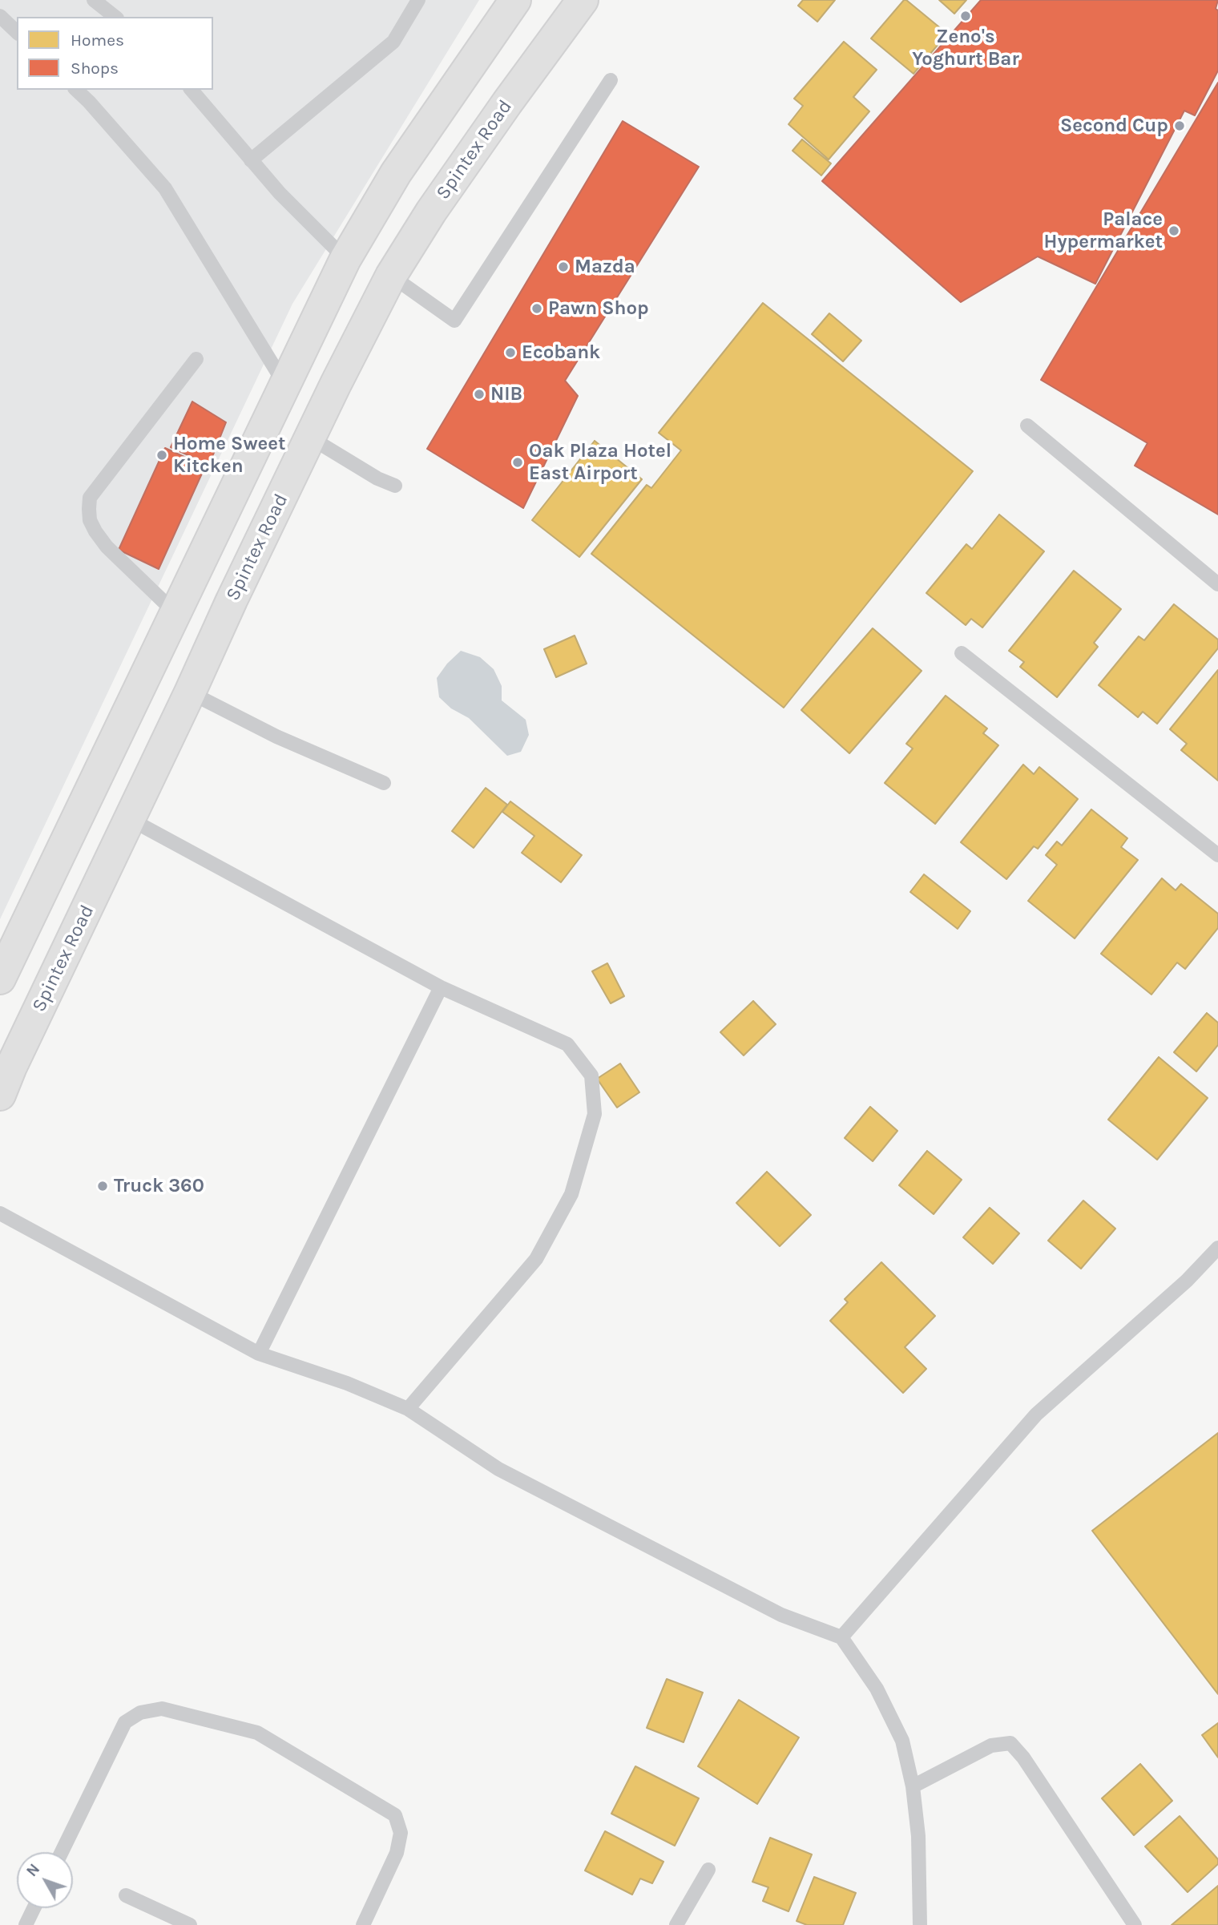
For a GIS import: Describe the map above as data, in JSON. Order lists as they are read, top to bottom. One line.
{"streets":{"main road":["Spintex Road"]},"places":["Zeno's Yoghurt Bar","Second Cup","Palace Hypermarket","Mazda","Pawn Shop","Ecobank","NIB","Home Sweet Kitcken","Oak Plaza Hotel East Airport","Truck 360"],"legend":["Homes","Shops"],"north":"top left"}
